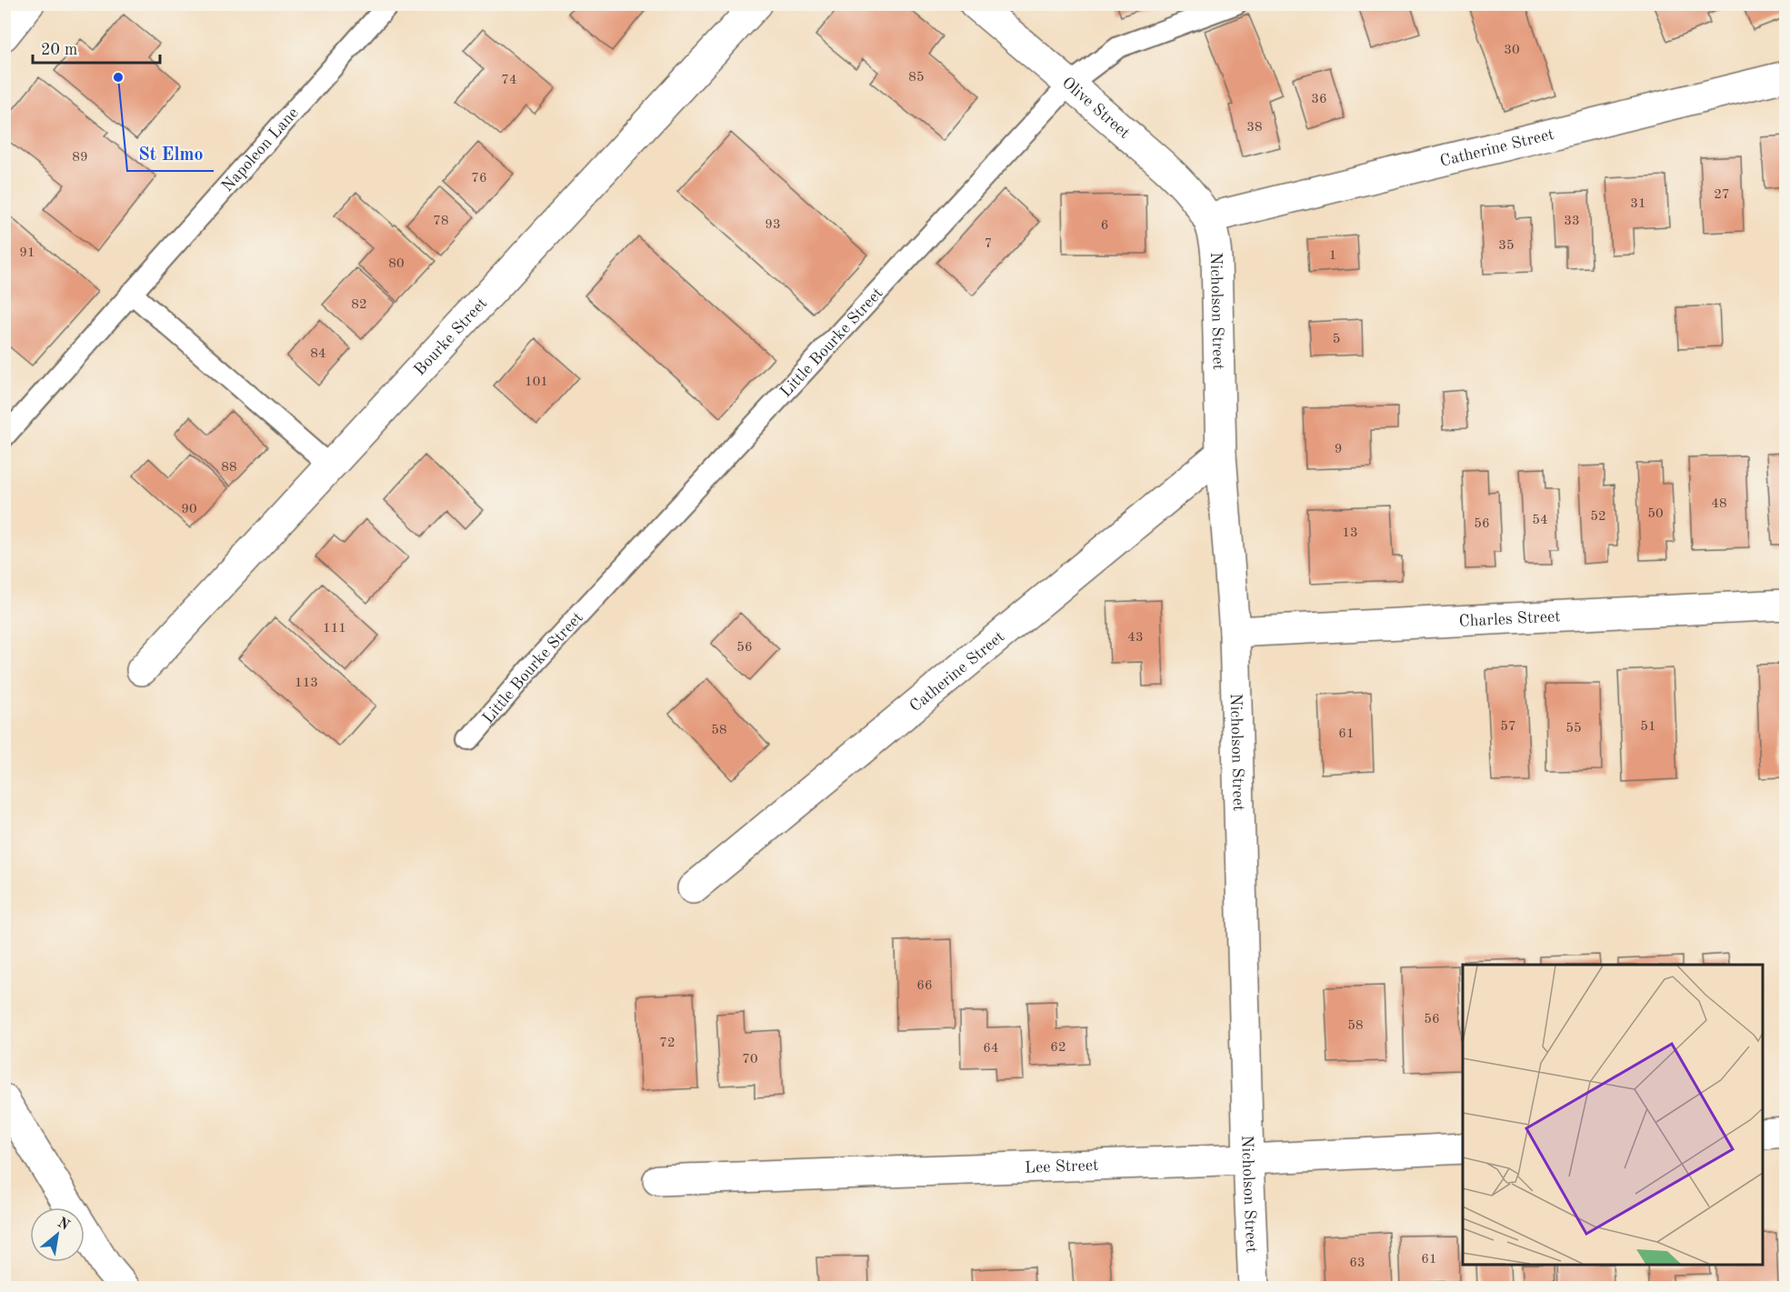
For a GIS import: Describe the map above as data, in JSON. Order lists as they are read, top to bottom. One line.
{"streets":{"street":["Olive Street","Catherine Street","Nicholson Street","Bourke Street","Charles Street","Lee Street"],"lane":["Napoleon Lane","Little Bourke Street"]},"crossings":[["Olive Street","Catherine Street"],["Olive Street","Nicholson Street"],["Olive Street","Little Bourke Street"],["Catherine Street","Nicholson Street"],["Nicholson Street","Charles Street"],["Nicholson Street","Lee Street"]],"places":["St Elmo"],"house_numbers":["30","85","74","36","38","89","76","27","31","78","33","93","6","7","35","91","1","80","82","5","84","101","9","88","48","90","50","52","54","56","13","111","43","56","113","57","51","55","58","61","66","56","58","72","62","64","70","61","63"],"scale_bar":"20 m","north":"top right"}
